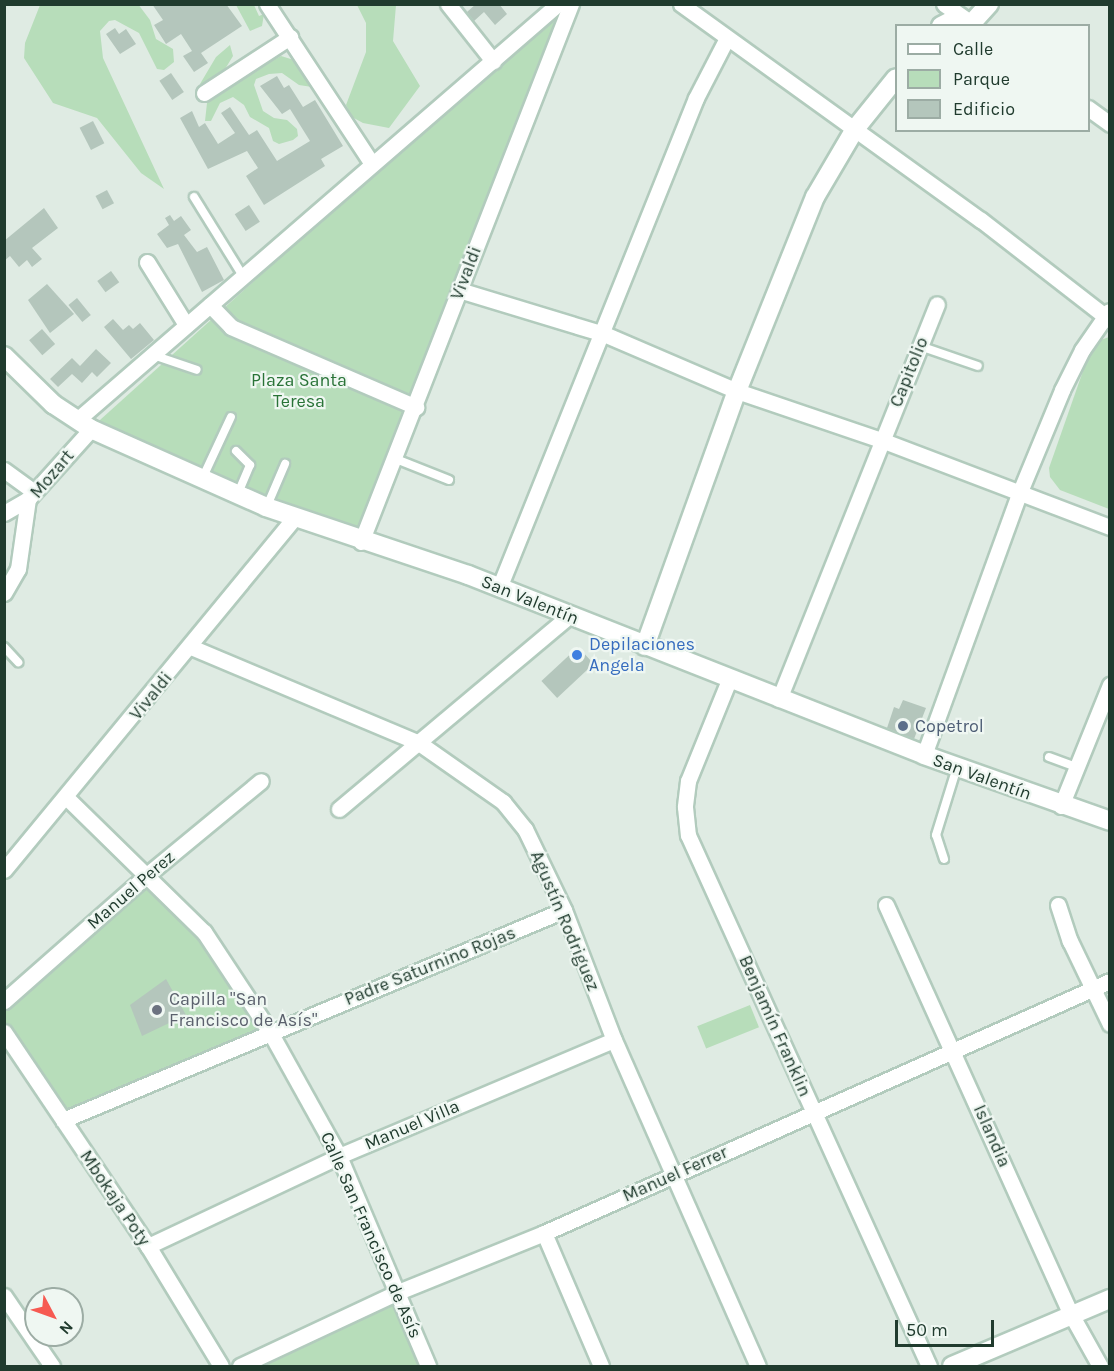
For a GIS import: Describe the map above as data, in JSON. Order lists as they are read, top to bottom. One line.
{"streets":{"main road":["San Valentín"],"street":["Vivaldi","Capitolio","Mozart","Manuel Perez","Agustín Rodriguez","Padre Saturnino Rojas","Benjamín Franklin","Manuel Villa","Islandia","Manuel Ferrer","Mbokaja Poty","Calle San Francisco de Asís"]},"crossings":[["Vivaldi","San Valentín"],["Vivaldi","Agustín Rodriguez"],["Vivaldi","Calle San Francisco de Asís"],["Capitolio","San Valentín"],["Mozart","San Valentín"],["San Valentín","Benjamín Franklin"],["Manuel Perez","Calle San Francisco de Asís"],["Agustín Rodriguez","Padre Saturnino Rojas"],["Agustín Rodriguez","Manuel Villa"],["Agustín Rodriguez","Manuel Ferrer"],["Padre Saturnino Rojas","Mbokaja Poty"],["Padre Saturnino Rojas","Calle San Francisco de Asís"],["Benjamín Franklin","Manuel Ferrer"],["Manuel Villa","Mbokaja Poty"],["Manuel Villa","Calle San Francisco de Asís"],["Islandia","Manuel Ferrer"],["Manuel Ferrer","Calle San Francisco de Asís"]],"parks":["Plaza Santa Teresa"],"places":["Depilaciones Angela","Copetrol","Capilla \"San Francisco de Asís\""],"legend":["Calle","Parque","Edificio"],"scale_bar":"50 m","north":"bottom right"}
